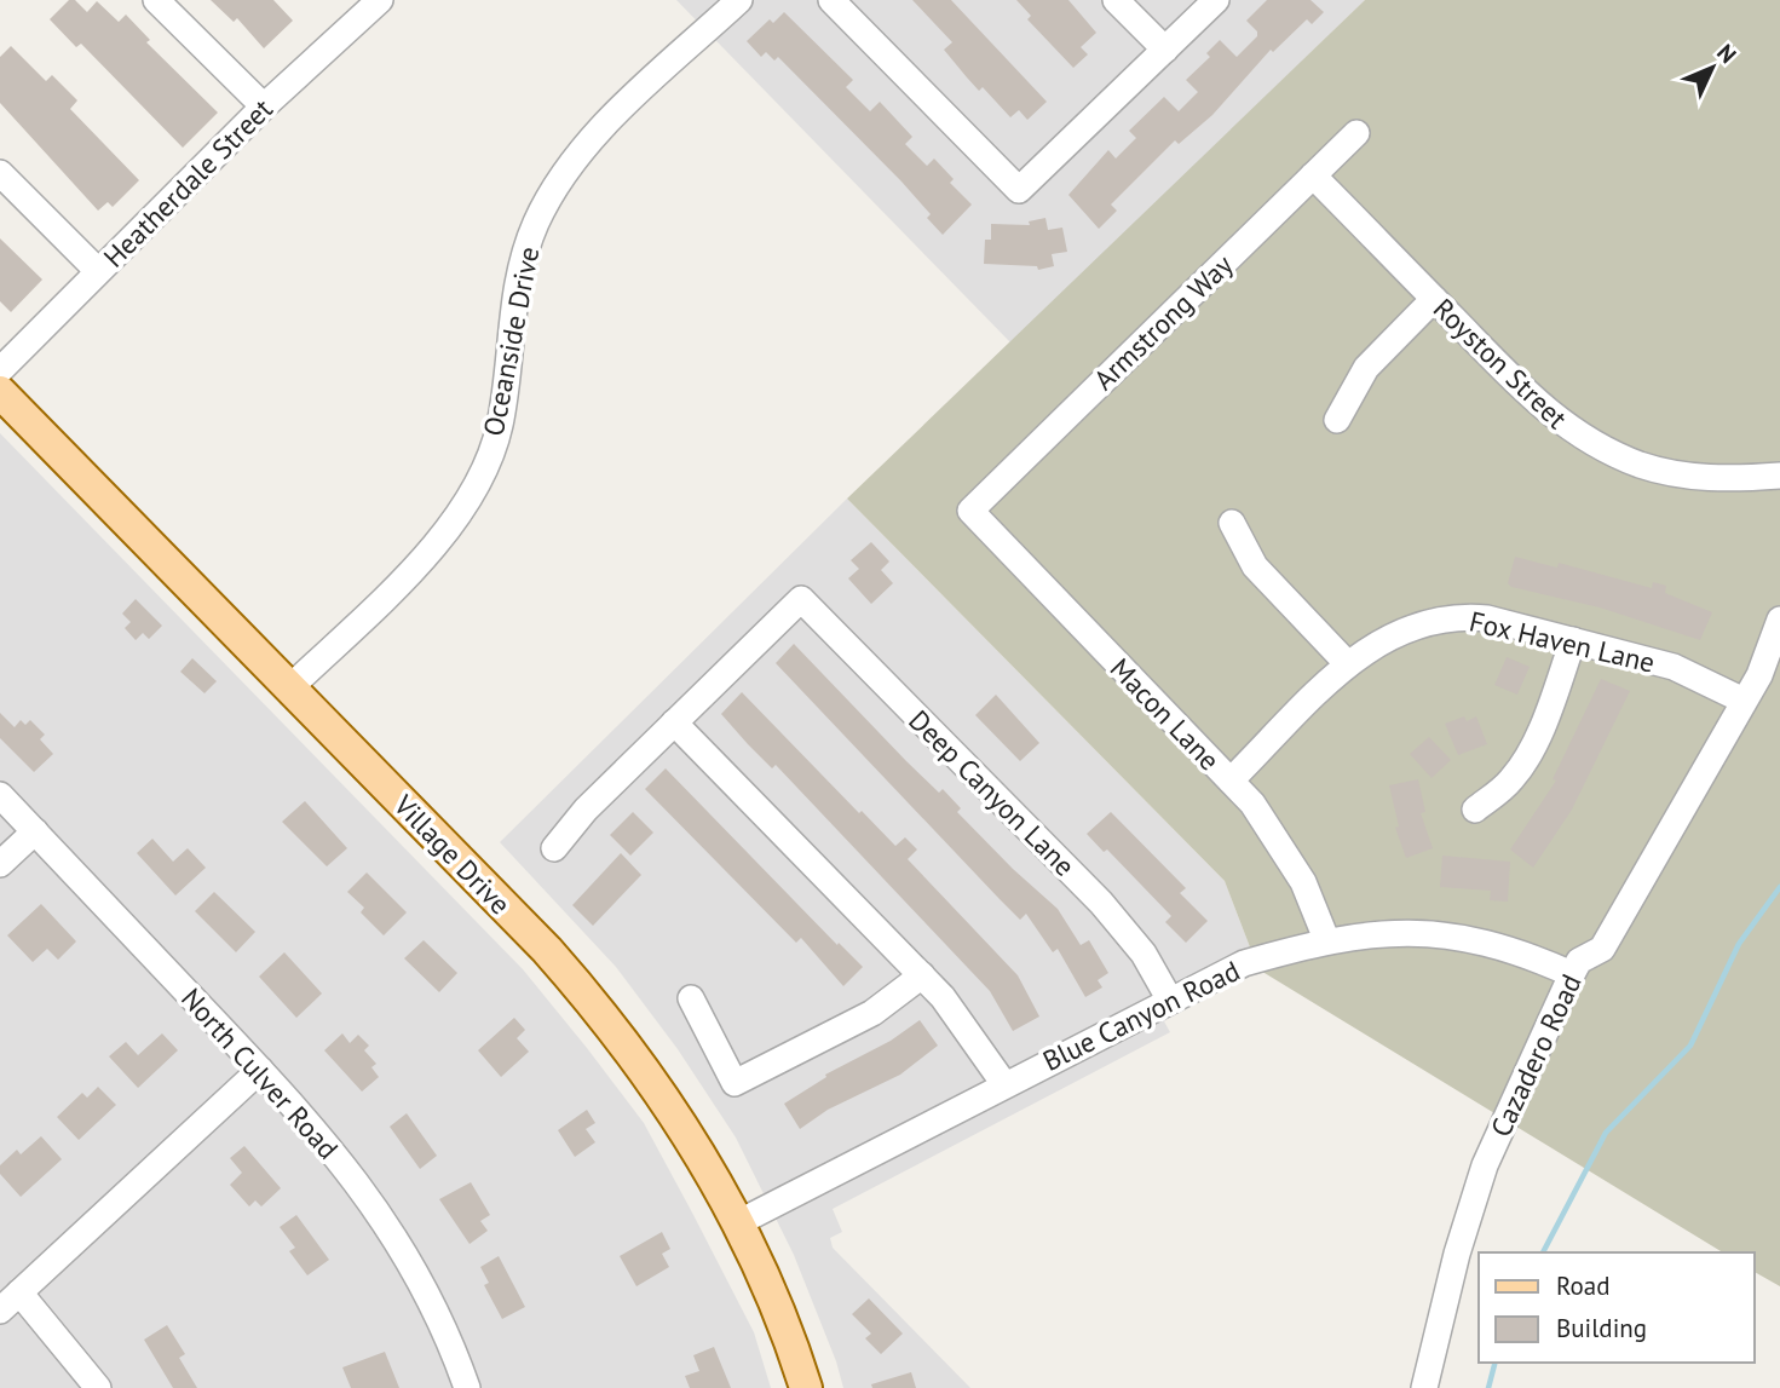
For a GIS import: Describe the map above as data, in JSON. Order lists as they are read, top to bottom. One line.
{"streets":{"main road":["Village Drive"],"street":["Heatherdale Street","Armstrong Way","Oceanside Drive","Royston Street","Fox Haven Lane","Macon Lane","Deep Canyon Lane","Blue Canyon Road","Cazadero Road","North Culver Road"]},"crossings":[["Armstrong Way","Royston Street"],["Armstrong Way","Macon Lane"],["Oceanside Drive","Village Drive"],["Fox Haven Lane","Macon Lane"],["Fox Haven Lane","Cazadero Road"],["Macon Lane","Blue Canyon Road"],["Deep Canyon Lane","Blue Canyon Road"],["Village Drive","Blue Canyon Road"],["Blue Canyon Road","Cazadero Road"]],"legend":["Road","Building"],"north":"top right"}
